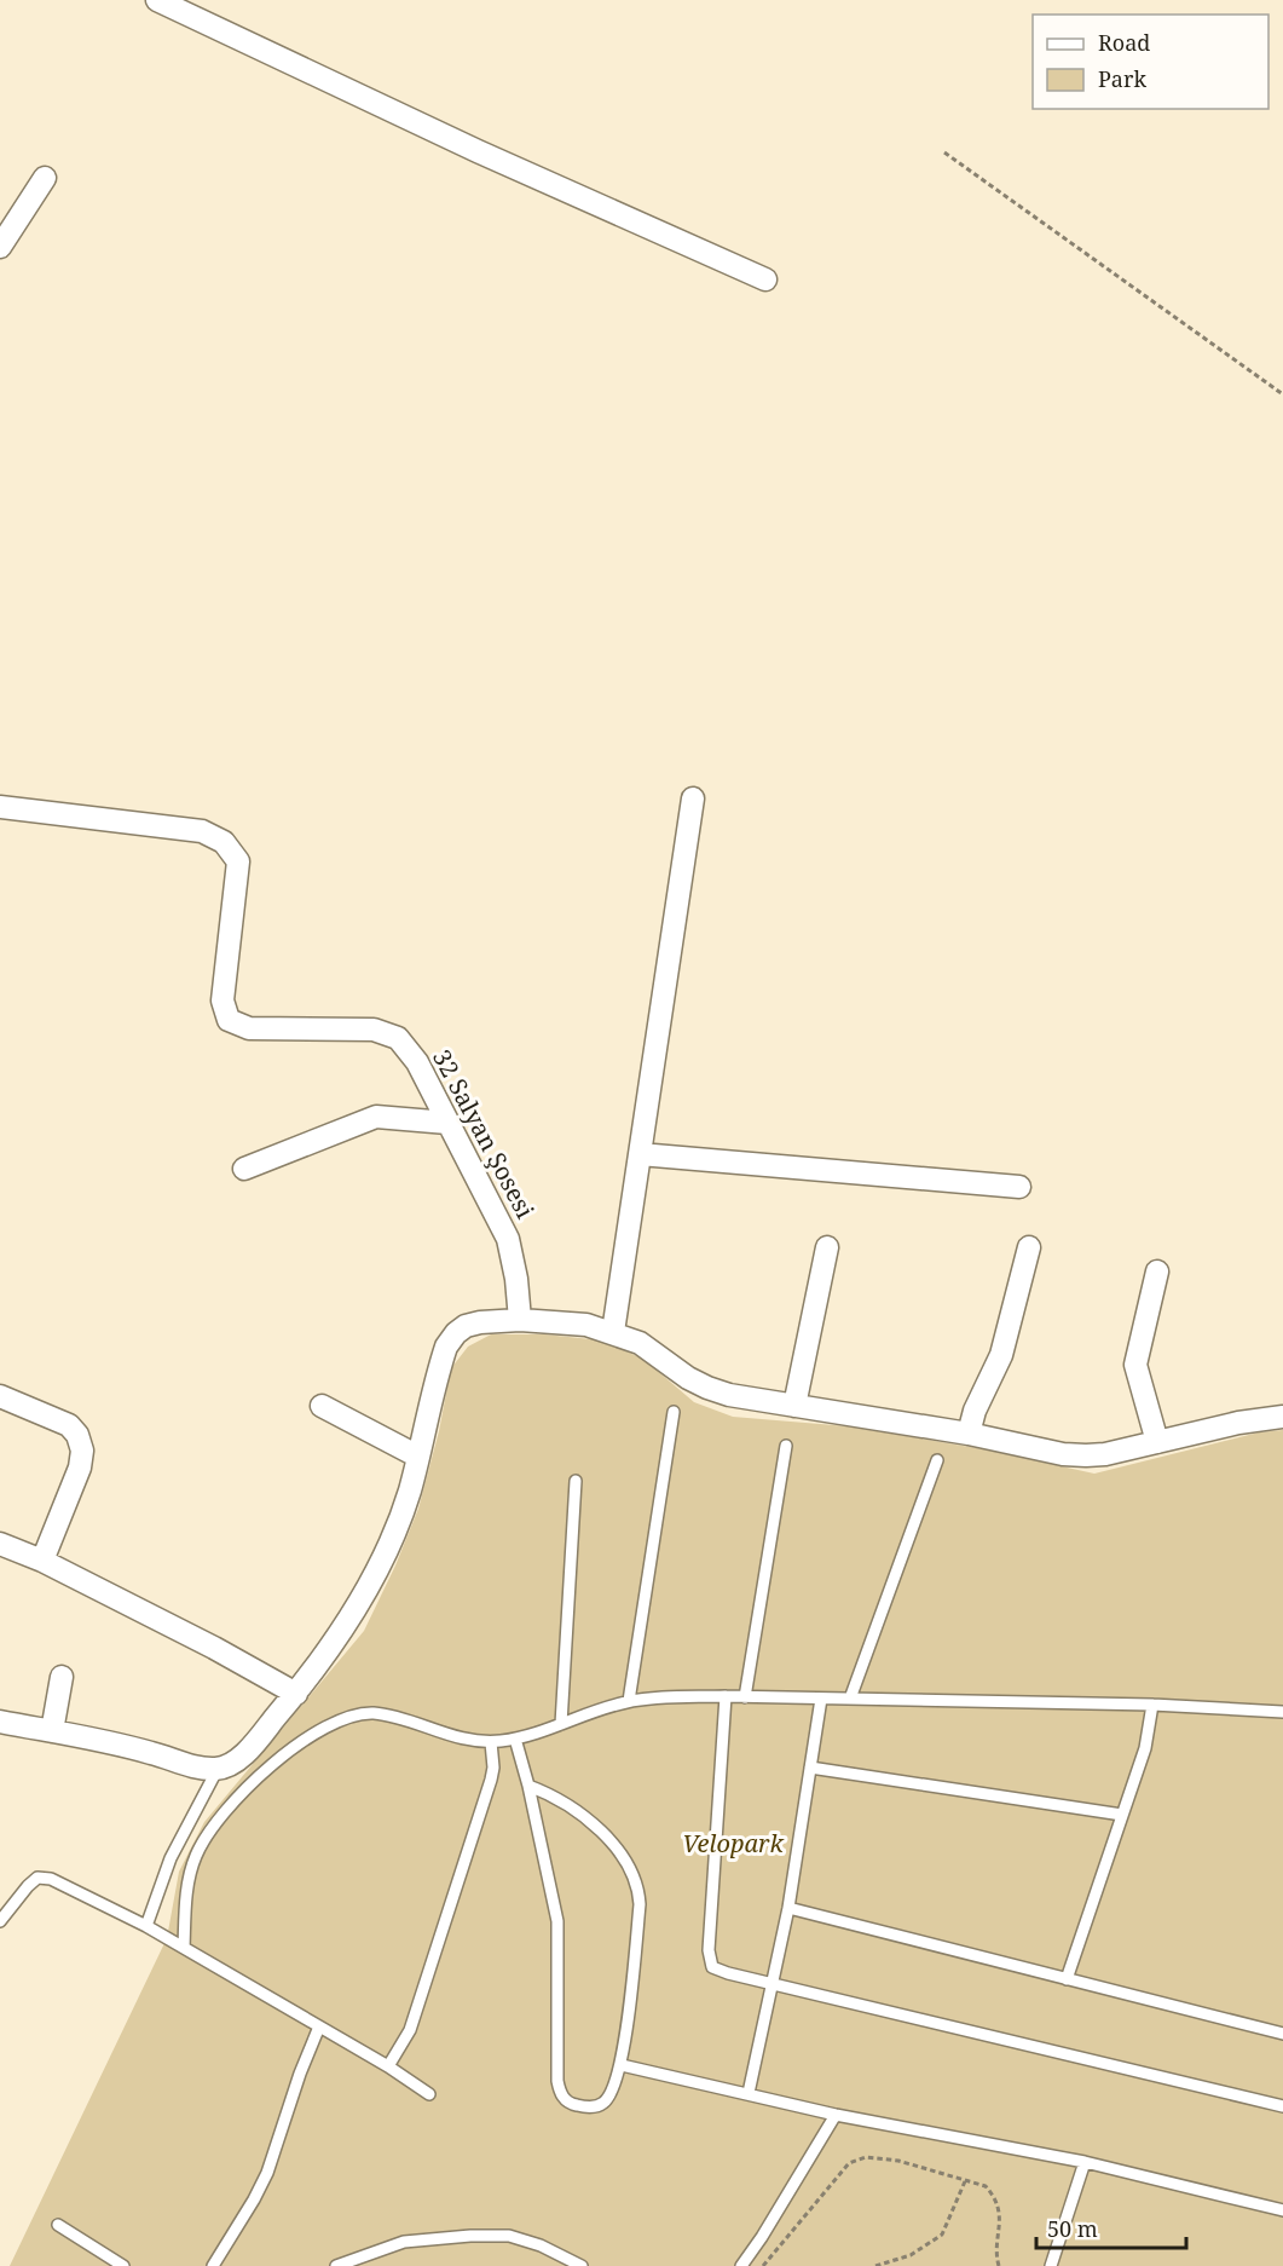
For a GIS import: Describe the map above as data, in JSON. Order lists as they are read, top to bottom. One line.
{"streets":{"street":["32 Salyan Şosesi"]},"parks":["Velopark"],"legend":["Road","Park"],"scale_bar":"50 m"}
